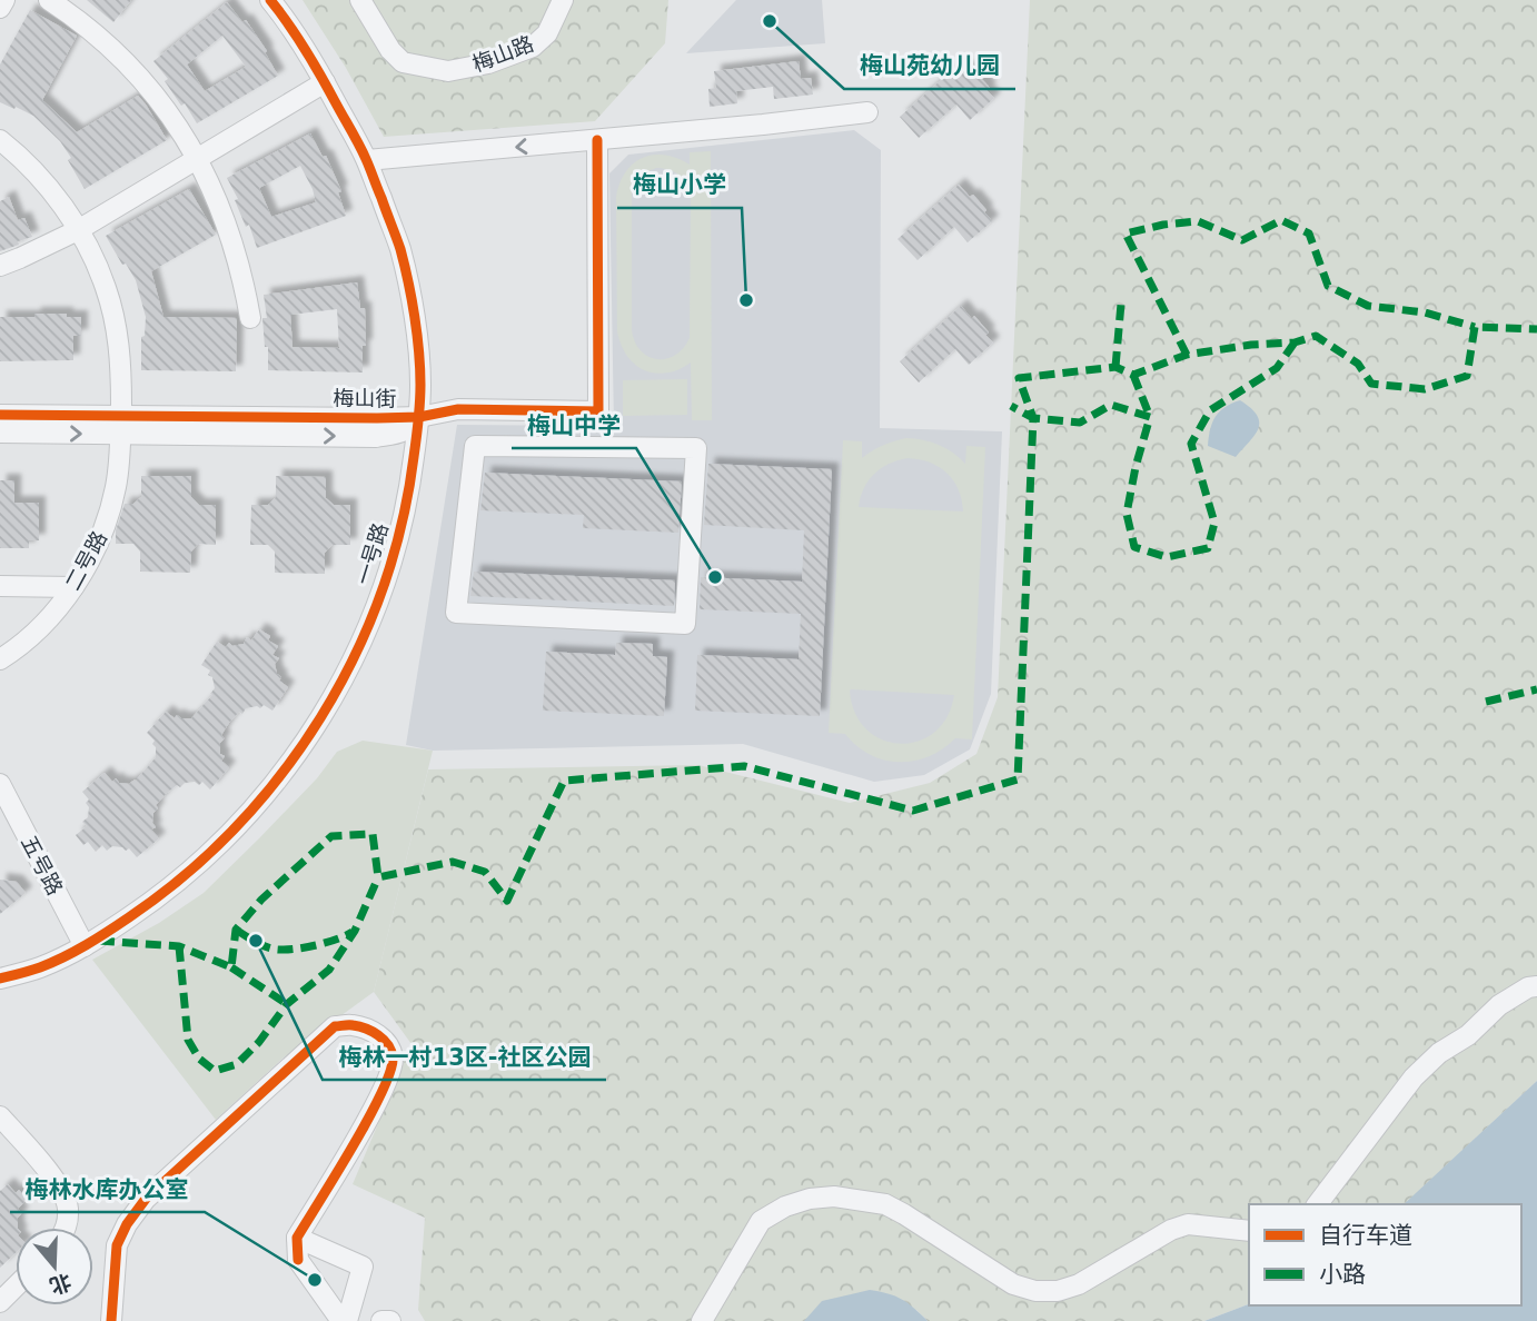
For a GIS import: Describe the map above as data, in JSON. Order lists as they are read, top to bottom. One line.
{"streets":{"street":["梅山路","梅山街","一号路","二号路","五号路"]},"crossings":[["梅山街","一号路"],["梅山街","二号路"],["一号路","五号路"]],"places":["梅山苑幼儿园","梅山小学","梅山中学","梅林一村13区-社区公园","梅林水库办公室"],"legend":["自行车道","小路"],"north":"bottom"}
